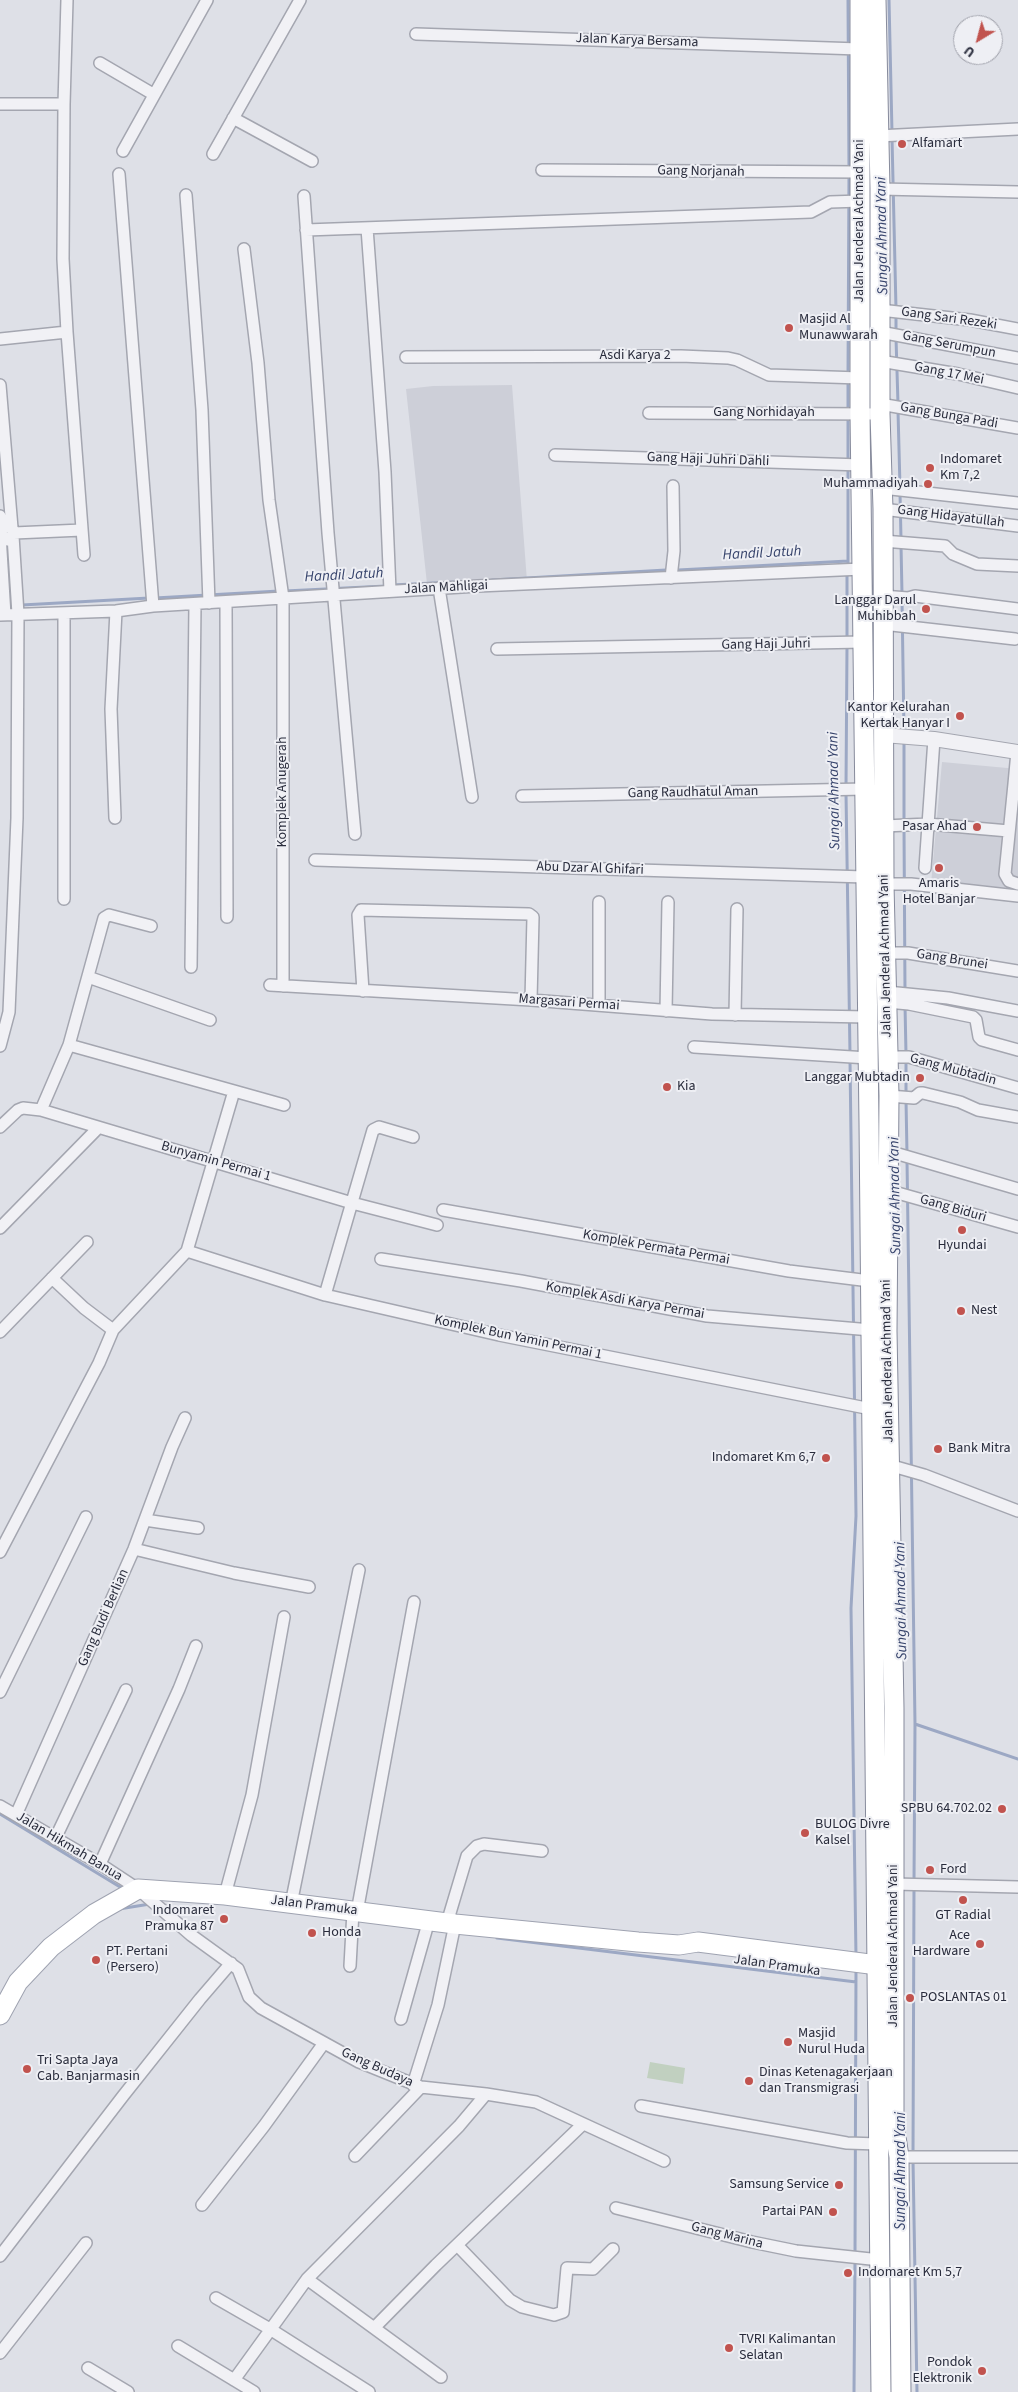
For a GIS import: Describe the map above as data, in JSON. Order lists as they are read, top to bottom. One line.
{"streets":{"main road":["Jalan Jenderal Achmad Yani","Jalan Pramuka"],"street":["Jalan Karya Bersama","Gang Norjanah","Gang Sari Rezeki","Gang Serumpun","Asdi Karya 2","Gang 17 Mei","Gang Norhidayah","Gang Bunga Padi","Gang Haji Juhri Dahli","Gang Hidayatullah","Jalan Mahligai","Gang Haji Juhri","Komplek Anugerah","Gang Raudhatul Aman","Abu Dzar Al Ghifari","Gang Brunei","Margasari Permai","Gang Mubtadin","Bunyamin Permai 1","Gang Biduri","Komplek Permata Permai","Komplek Asdi Karya Permai","Komplek Bun Yamin Permai 1","Gang Budi Berlian","Jalan Hikmah Banua","Gang Budaya","Gang Marina"]},"crossings":[["Jalan Karya Bersama","Jalan Jenderal Achmad Yani"],["Gang Norjanah","Jalan Jenderal Achmad Yani"],["Jalan Jenderal Achmad Yani","Gang Sari Rezeki"],["Jalan Jenderal Achmad Yani","Gang Serumpun"],["Jalan Jenderal Achmad Yani","Asdi Karya 2"],["Jalan Jenderal Achmad Yani","Gang 17 Mei"],["Jalan Jenderal Achmad Yani","Gang Norhidayah"],["Jalan Jenderal Achmad Yani","Gang Bunga Padi"],["Jalan Jenderal Achmad Yani","Gang Haji Juhri Dahli"],["Jalan Jenderal Achmad Yani","Gang Hidayatullah"],["Jalan Jenderal Achmad Yani","Jalan Mahligai"],["Jalan Jenderal Achmad Yani","Gang Haji Juhri"],["Jalan Jenderal Achmad Yani","Gang Raudhatul Aman"],["Jalan Jenderal Achmad Yani","Abu Dzar Al Ghifari"],["Jalan Jenderal Achmad Yani","Gang Brunei"],["Jalan Jenderal Achmad Yani","Margasari Permai"],["Jalan Jenderal Achmad Yani","Gang Mubtadin"],["Jalan Jenderal Achmad Yani","Gang Biduri"],["Jalan Jenderal Achmad Yani","Komplek Permata Permai"],["Jalan Jenderal Achmad Yani","Komplek Asdi Karya Permai"],["Jalan Jenderal Achmad Yani","Komplek Bun Yamin Permai 1"],["Jalan Jenderal Achmad Yani","Jalan Pramuka"],["Jalan Jenderal Achmad Yani","Gang Marina"],["Gang Norhidayah","Gang Bunga Padi"],["Jalan Mahligai","Komplek Anugerah"],["Komplek Anugerah","Margasari Permai"],["Gang Budi Berlian","Jalan Hikmah Banua"],["Jalan Hikmah Banua","Jalan Pramuka"],["Jalan Hikmah Banua","Gang Budaya"],["Jalan Pramuka","Gang Budaya"]],"water":["Sungai Ahmad Yani","Handil Jatuh"],"places":["Alfamart","Masjid Al Munawwarah","Indomaret Km 7,2","Muhammadiyah","Langgar Darul Muhibbah","Kantor Kelurahan Kertak Hanyar I","Pasar Ahad","Amaris Hotel Banjar","Langgar Mubtadin","Kia","Hyundai","Nest","Bank Mitra","Indomaret Km 6,7","SPBU 64.702.02","BULOG Divre Kalsel","Ford","GT Radial","Indomaret Pramuka 87","Honda","Ace Hardware","PT. Pertani (Persero)","POSLANTAS 01","Masjid Nurul Huda","Tri Sapta Jaya Cab. Banjarmasin","Dinas Ketenagakerjaan dan Transmigrasi","Samsung Service","Partai PAN","Indomaret Km 5,7","TVRI Kalimantan Selatan","Pondok Elektronik"],"north":"bottom left"}
